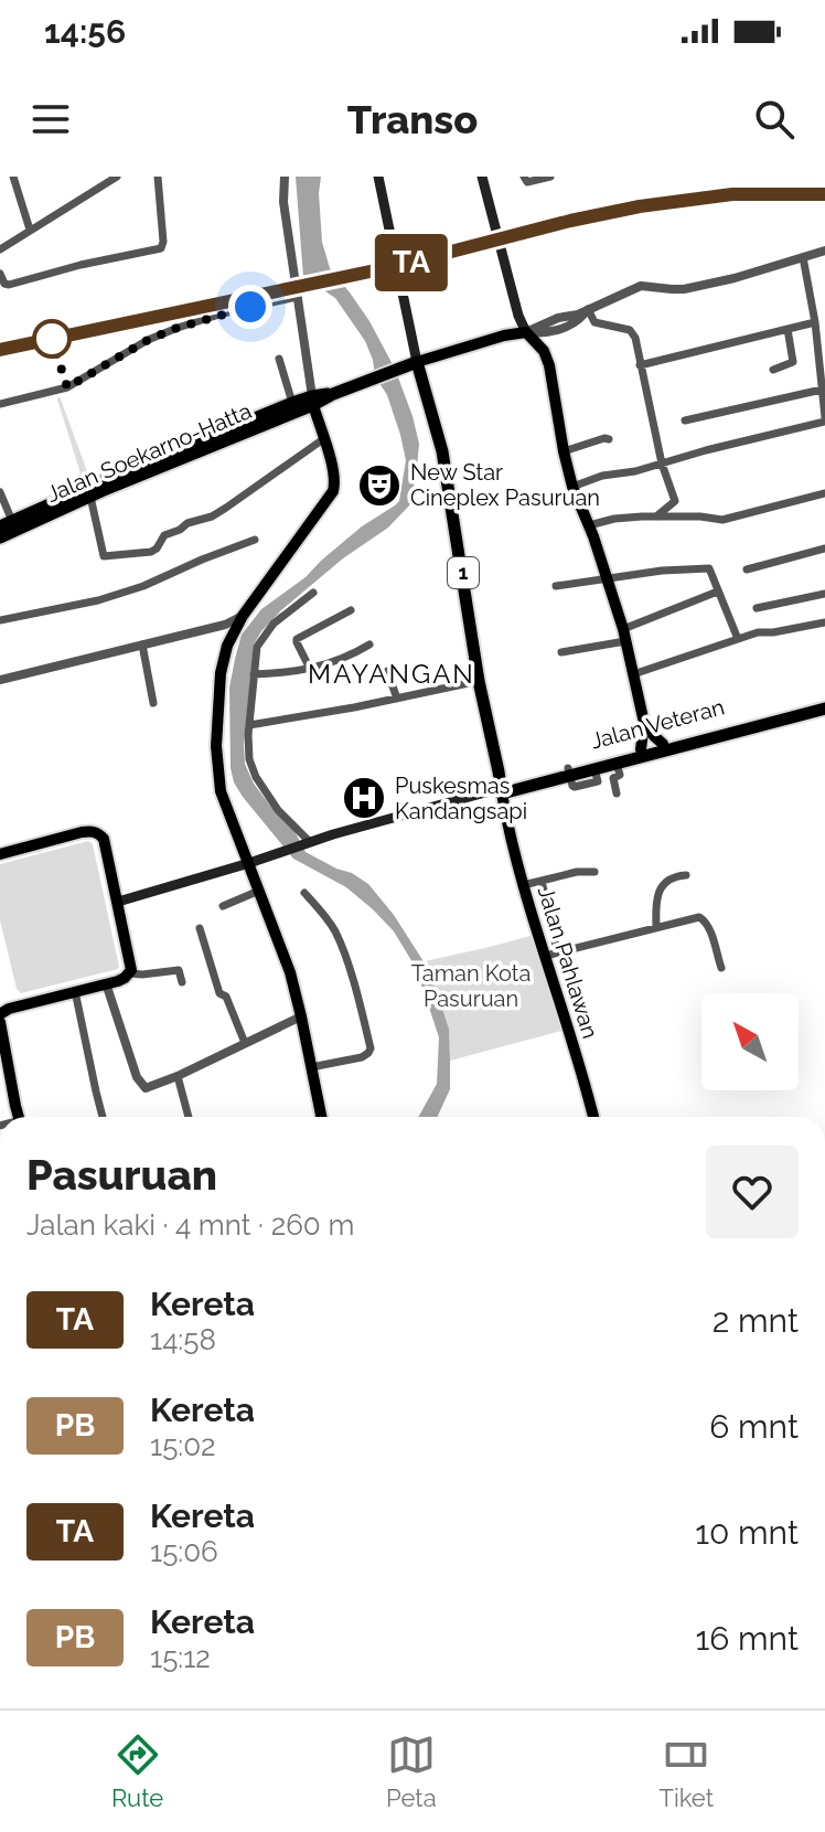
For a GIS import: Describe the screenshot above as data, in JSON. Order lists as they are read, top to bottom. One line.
{"streets":{"highway":["Jalan Soekarno-Hatta","1","Jalan Veteran"],"main road":["Jalan Pahlawan"]},"crossings":[["1","Jalan Veteran"],["1","Jalan Pahlawan"],["Jalan Veteran","Jalan Pahlawan"]],"districts":["MAYANGAN"],"parks":["Taman Kota Pasuruan"],"places":{"theatre":["New Star Cineplex Pasuruan"],"hospital":["Puskesmas Kandangsapi"]},"north":"top left","page":{"status":"14:56","header":"Transo","on_map":"TA","heading":["Pasuruan","Jalan kaki · 4 mnt · 260 m"],"list":[{"mark":"TA","name":"Kereta","note":"14:58","value":"2 mnt"},{"mark":"PB","name":"Kereta","note":"15:02","value":"6 mnt"},{"mark":"TA","name":"Kereta","note":"15:06","value":"10 mnt"},{"mark":"PB","name":"Kereta","note":"15:12","value":"16 mnt"}],"tabs":["Rute","Peta","Tiket"]}}
